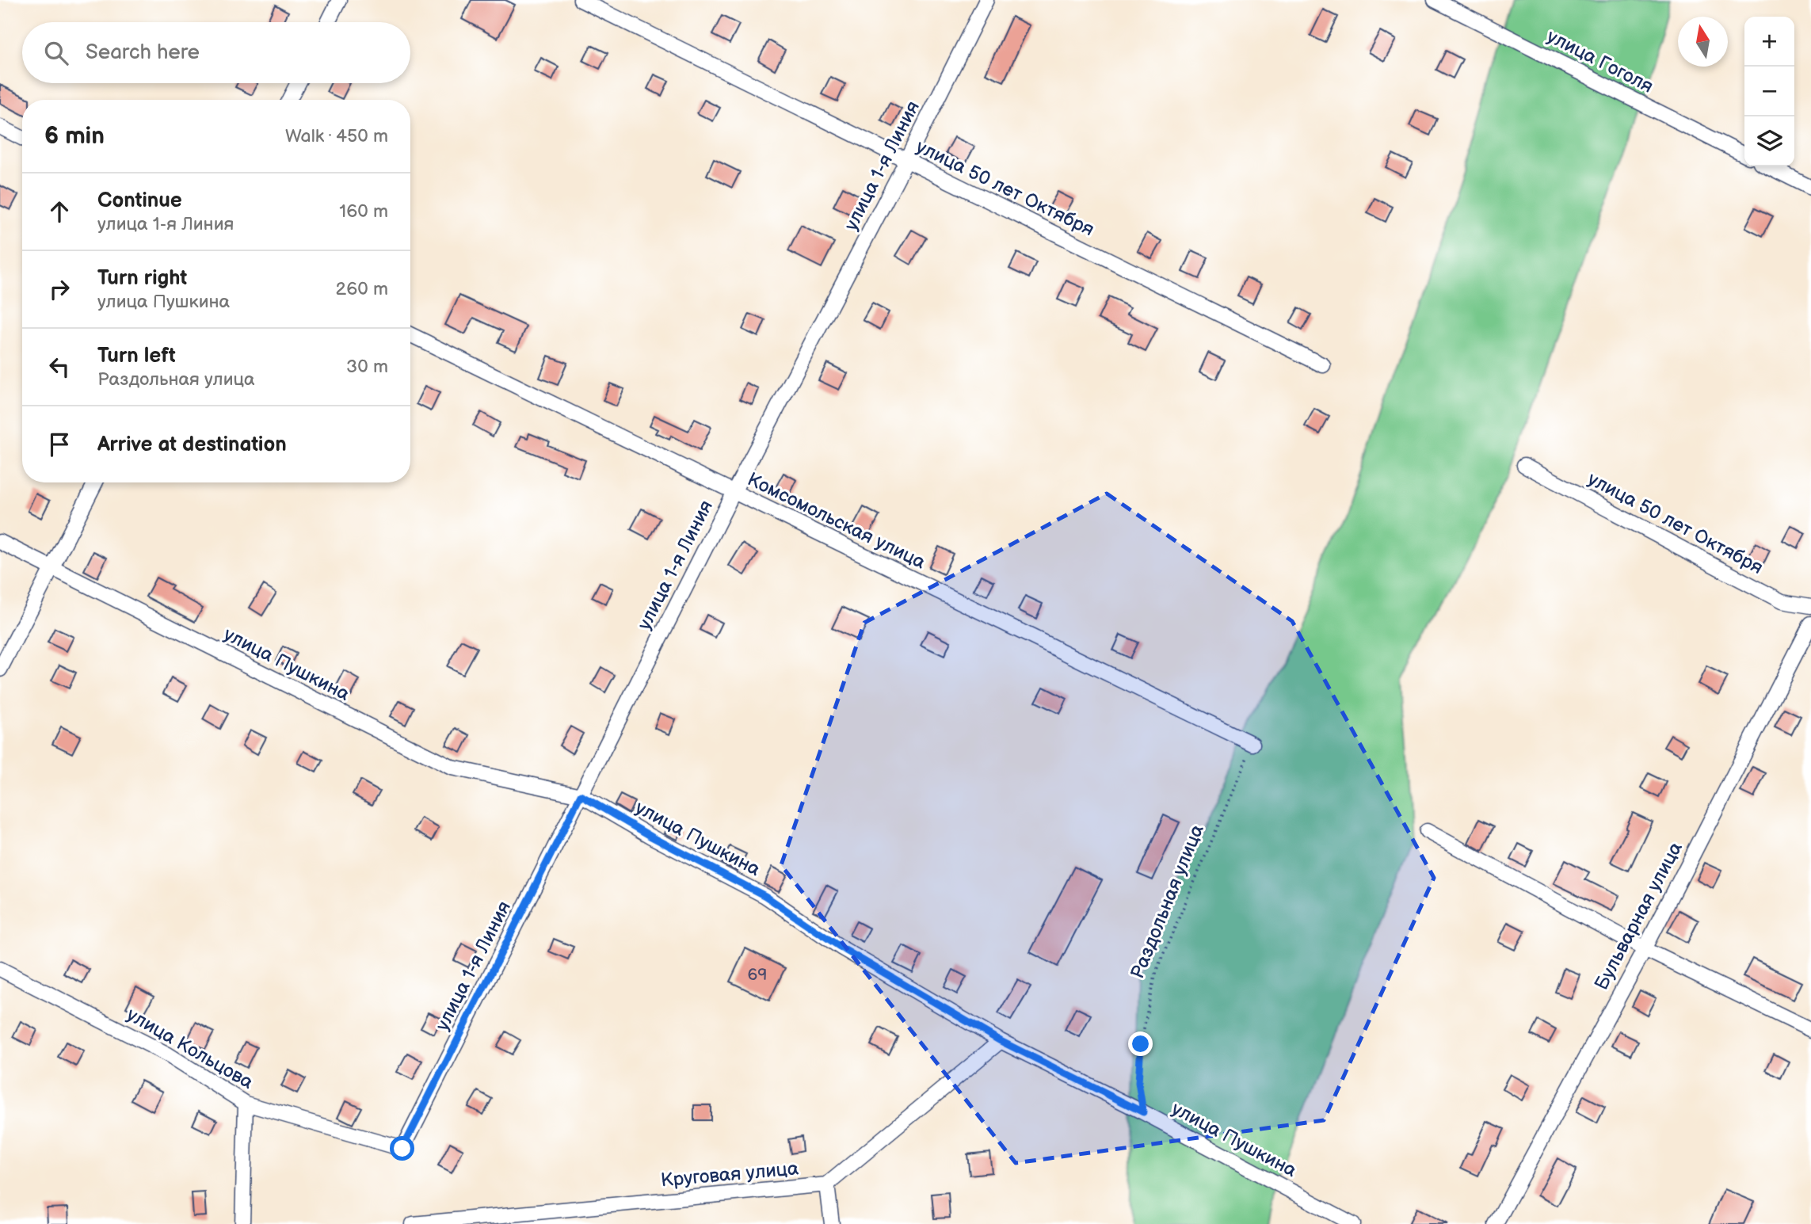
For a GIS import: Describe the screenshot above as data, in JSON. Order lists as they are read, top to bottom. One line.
{"streets":{"street":["улица Гоголя","улица 1-я Линия","улица 50 лет Октября","Комсомольская улица","улица Пушкина","Бульварная улица","улица Кольцова","Круговая улица"],"path":["Раздольная улица"]},"crossings":[["улица 1-я Линия","улица 50 лет Октября"],["улица 1-я Линия","Комсомольская улица"],["улица 1-я Линия","улица Пушкина"],["улица 1-я Линия","улица Кольцова"],["Комсомольская улица","Раздольная улица"],["улица Пушкина","Раздольная улица"],["улица Пушкина","Круговая улица"]],"house_numbers":["69"],"north":"top","page":{"map_buttons":["+","−"],"search":"Search here","heading":["6 min","Walk · 450 m"],"list":[["Continue","улица 1-я Линия","160 m"],["Turn right","улица Пушкина","260 m"],["Turn left","Раздольная улица","30 m"],"Arrive at destination"]}}
